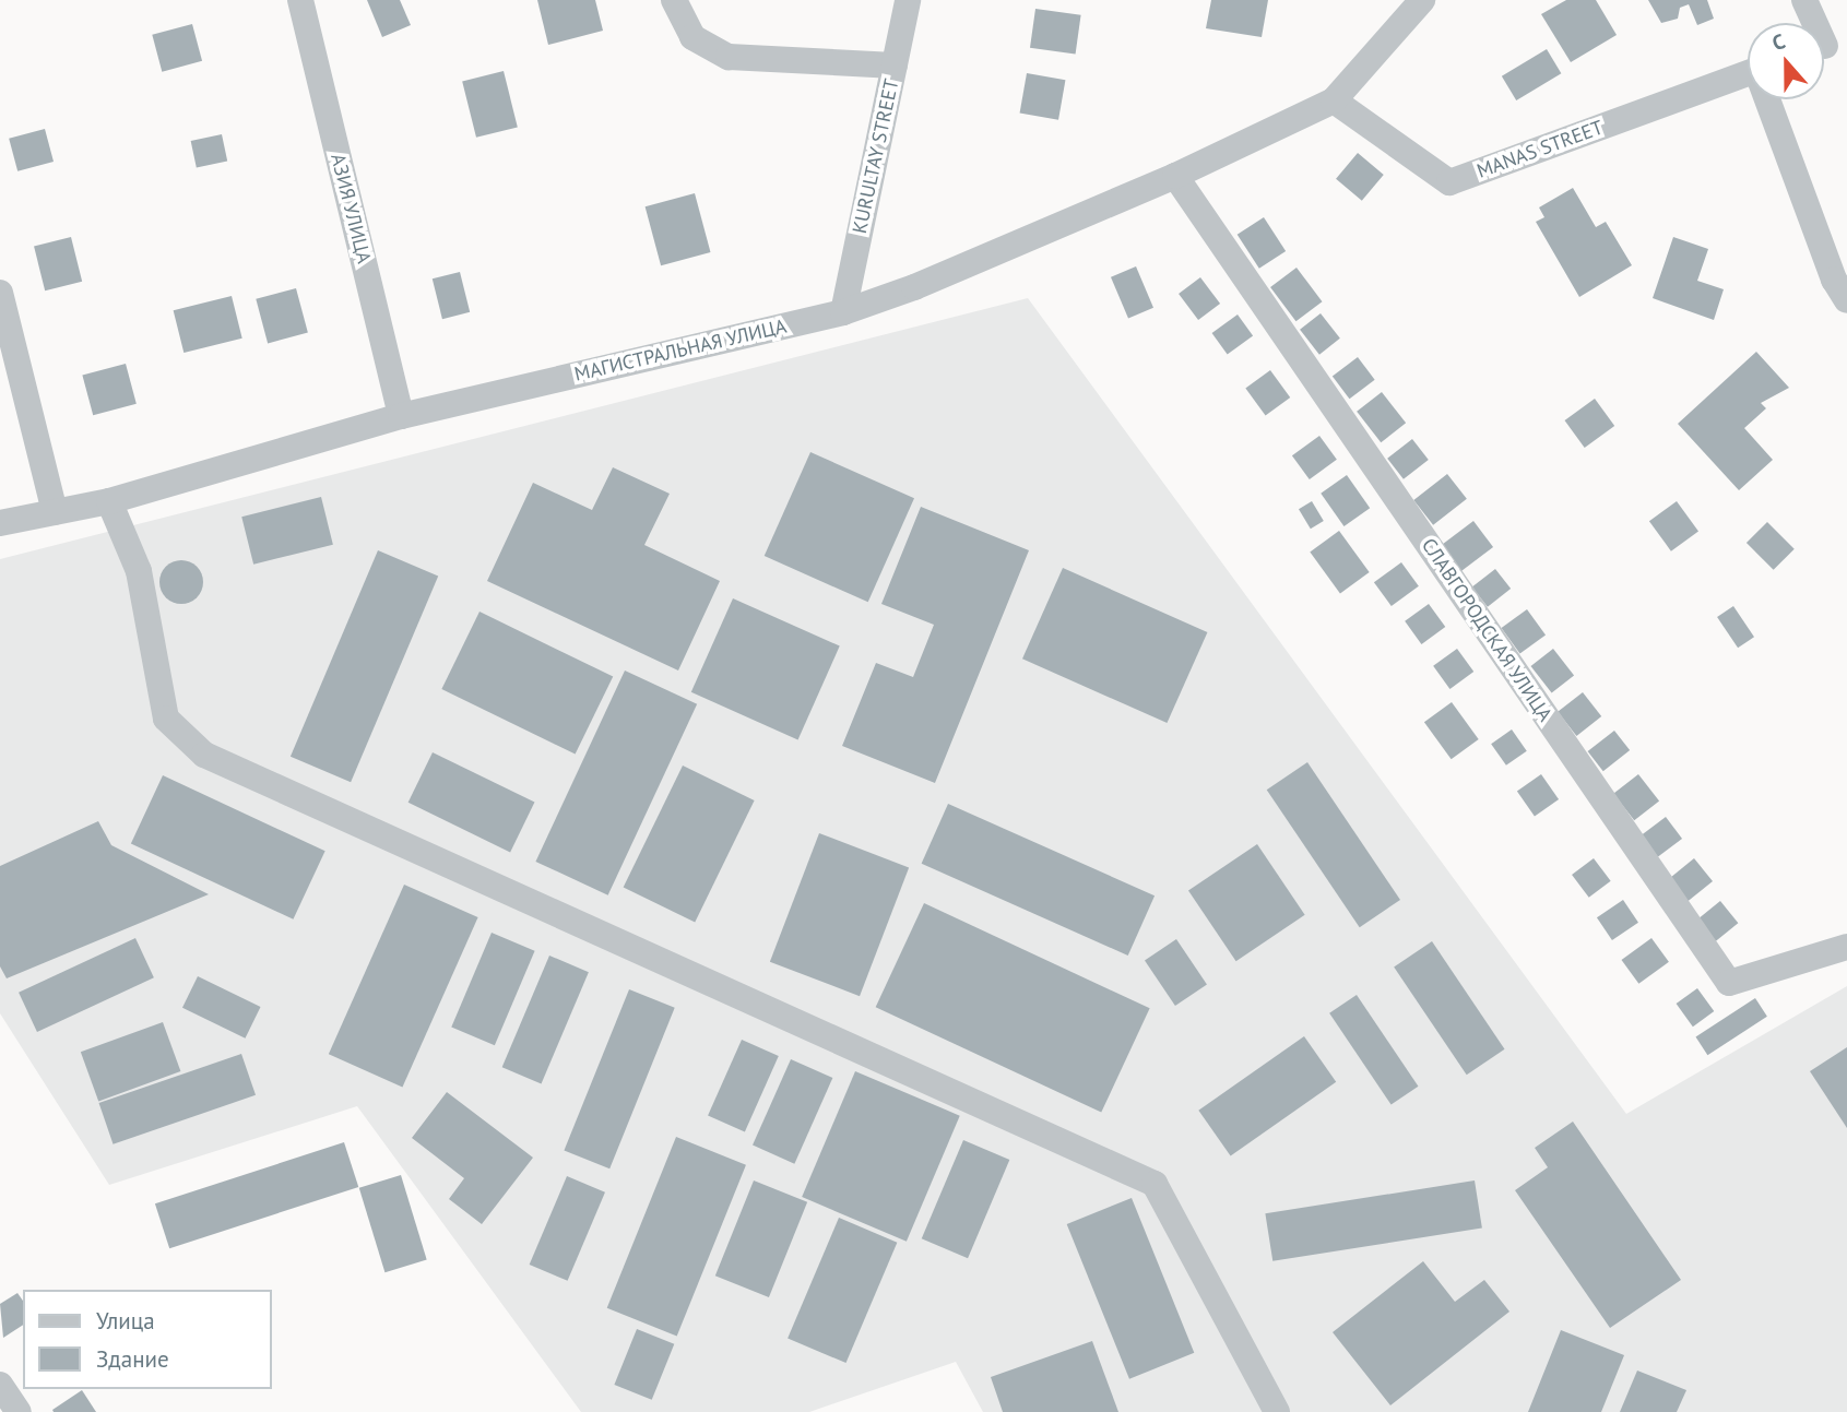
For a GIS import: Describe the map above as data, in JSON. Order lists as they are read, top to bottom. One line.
{"streets":{"street":["MANAS STREET","KURULTAY STREET","АЗИЯ УЛИЦА","МАГИСТРАЛЬНАЯ УЛИЦА","СЛАВГОРОДСКАЯ УЛИЦА"]},"crossings":[["MANAS STREET","МАГИСТРАЛЬНАЯ УЛИЦА"],["KURULTAY STREET","МАГИСТРАЛЬНАЯ УЛИЦА"],["АЗИЯ УЛИЦА","МАГИСТРАЛЬНАЯ УЛИЦА"],["МАГИСТРАЛЬНАЯ УЛИЦА","СЛАВГОРОДСКАЯ УЛИЦА"]],"legend":["Улица","Здание"],"north":"top"}
